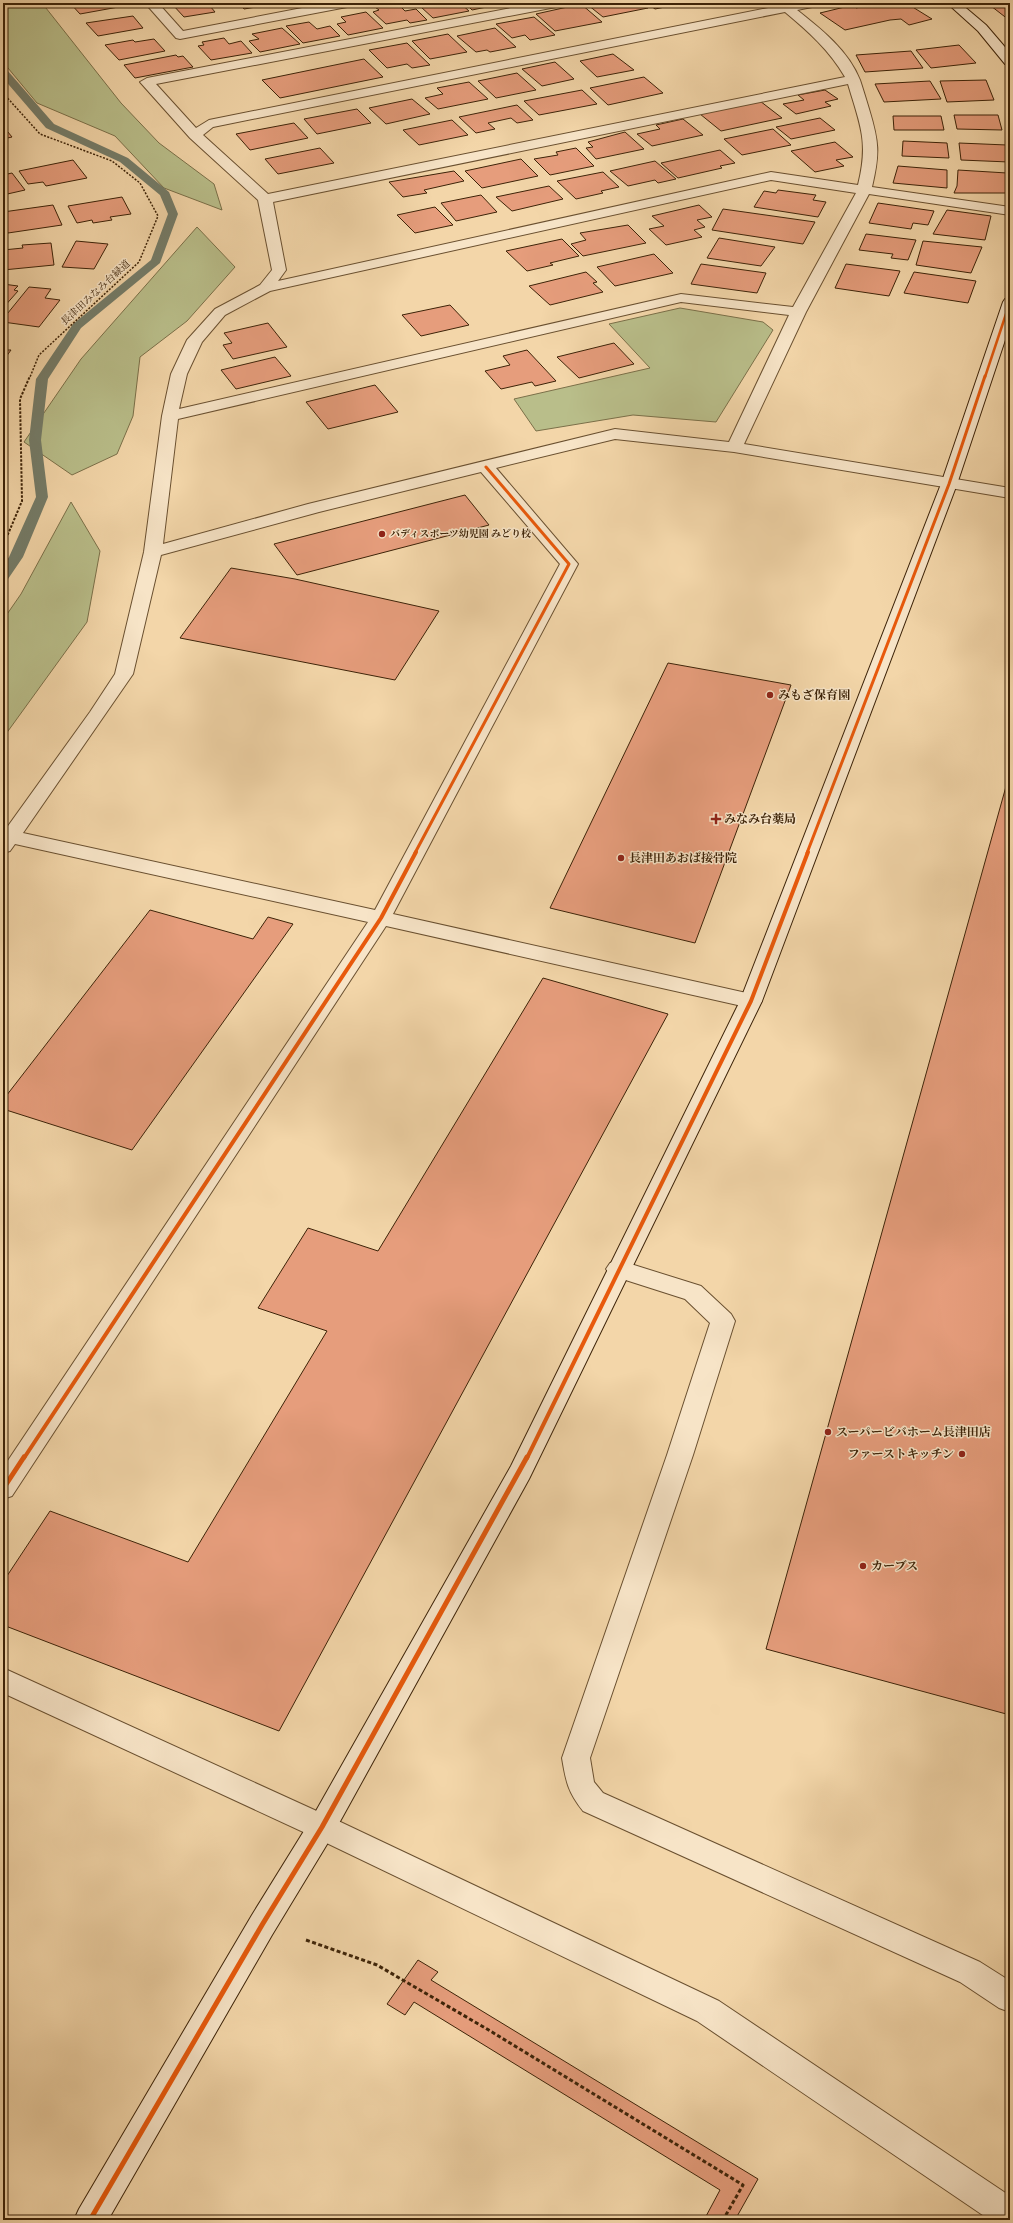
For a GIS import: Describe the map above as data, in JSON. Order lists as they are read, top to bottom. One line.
{"streets":{"path":["長津田みなみ台緑道"]},"places":{"other":["バディスポーツ幼児園 みどり校","みもざ保育園","長津田あおば接骨院","スーパービバホーム長津田店","ファーストキッチン","カーブス"],"health":["みなみ台薬局"]}}
